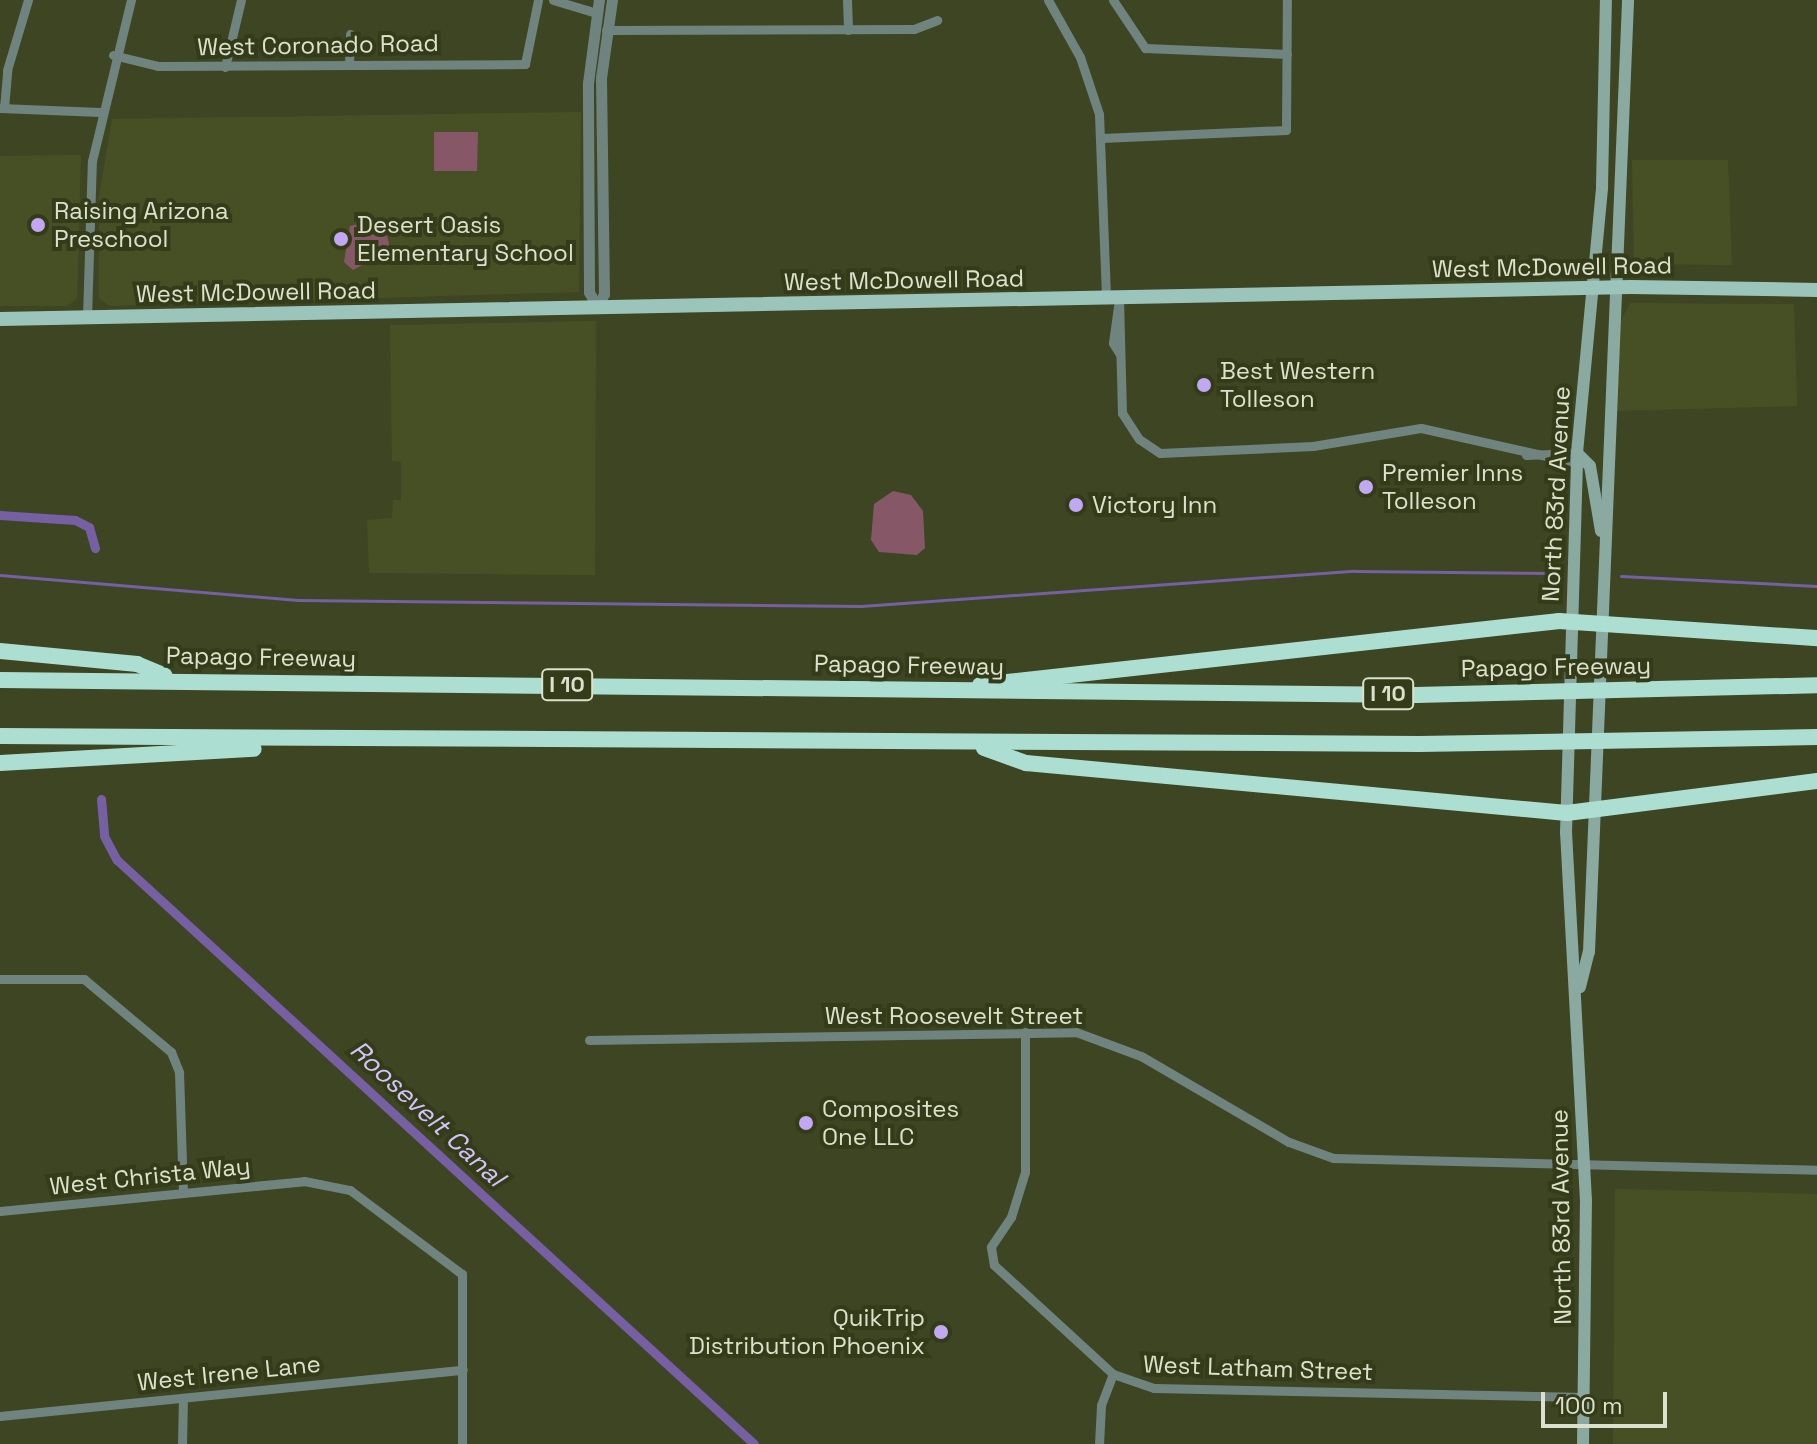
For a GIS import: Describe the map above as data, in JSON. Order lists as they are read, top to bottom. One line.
{"streets":{"highway":["Papago Freeway","I 10"],"main road":["West McDowell Road","North 83rd Avenue"],"street":["West Coronado Road","West Roosevelt Street","West Christa Way","West Latham Street","West Irene Lane"]},"crossings":[["West McDowell Road","North 83rd Avenue"],["North 83rd Avenue","West Roosevelt Street"],["North 83rd Avenue","West Latham Street"],["West Roosevelt Street","West Latham Street"],["West Christa Way","West Irene Lane"]],"water":["Roosevelt Canal"],"places":["Raising Arizona Preschool","Desert Oasis Elementary School","Best Western Tolleson","Premier Inns Tolleson","Victory Inn","Composites One LLC","QuikTrip Distribution Phoenix"],"scale_bar":"100 m"}
